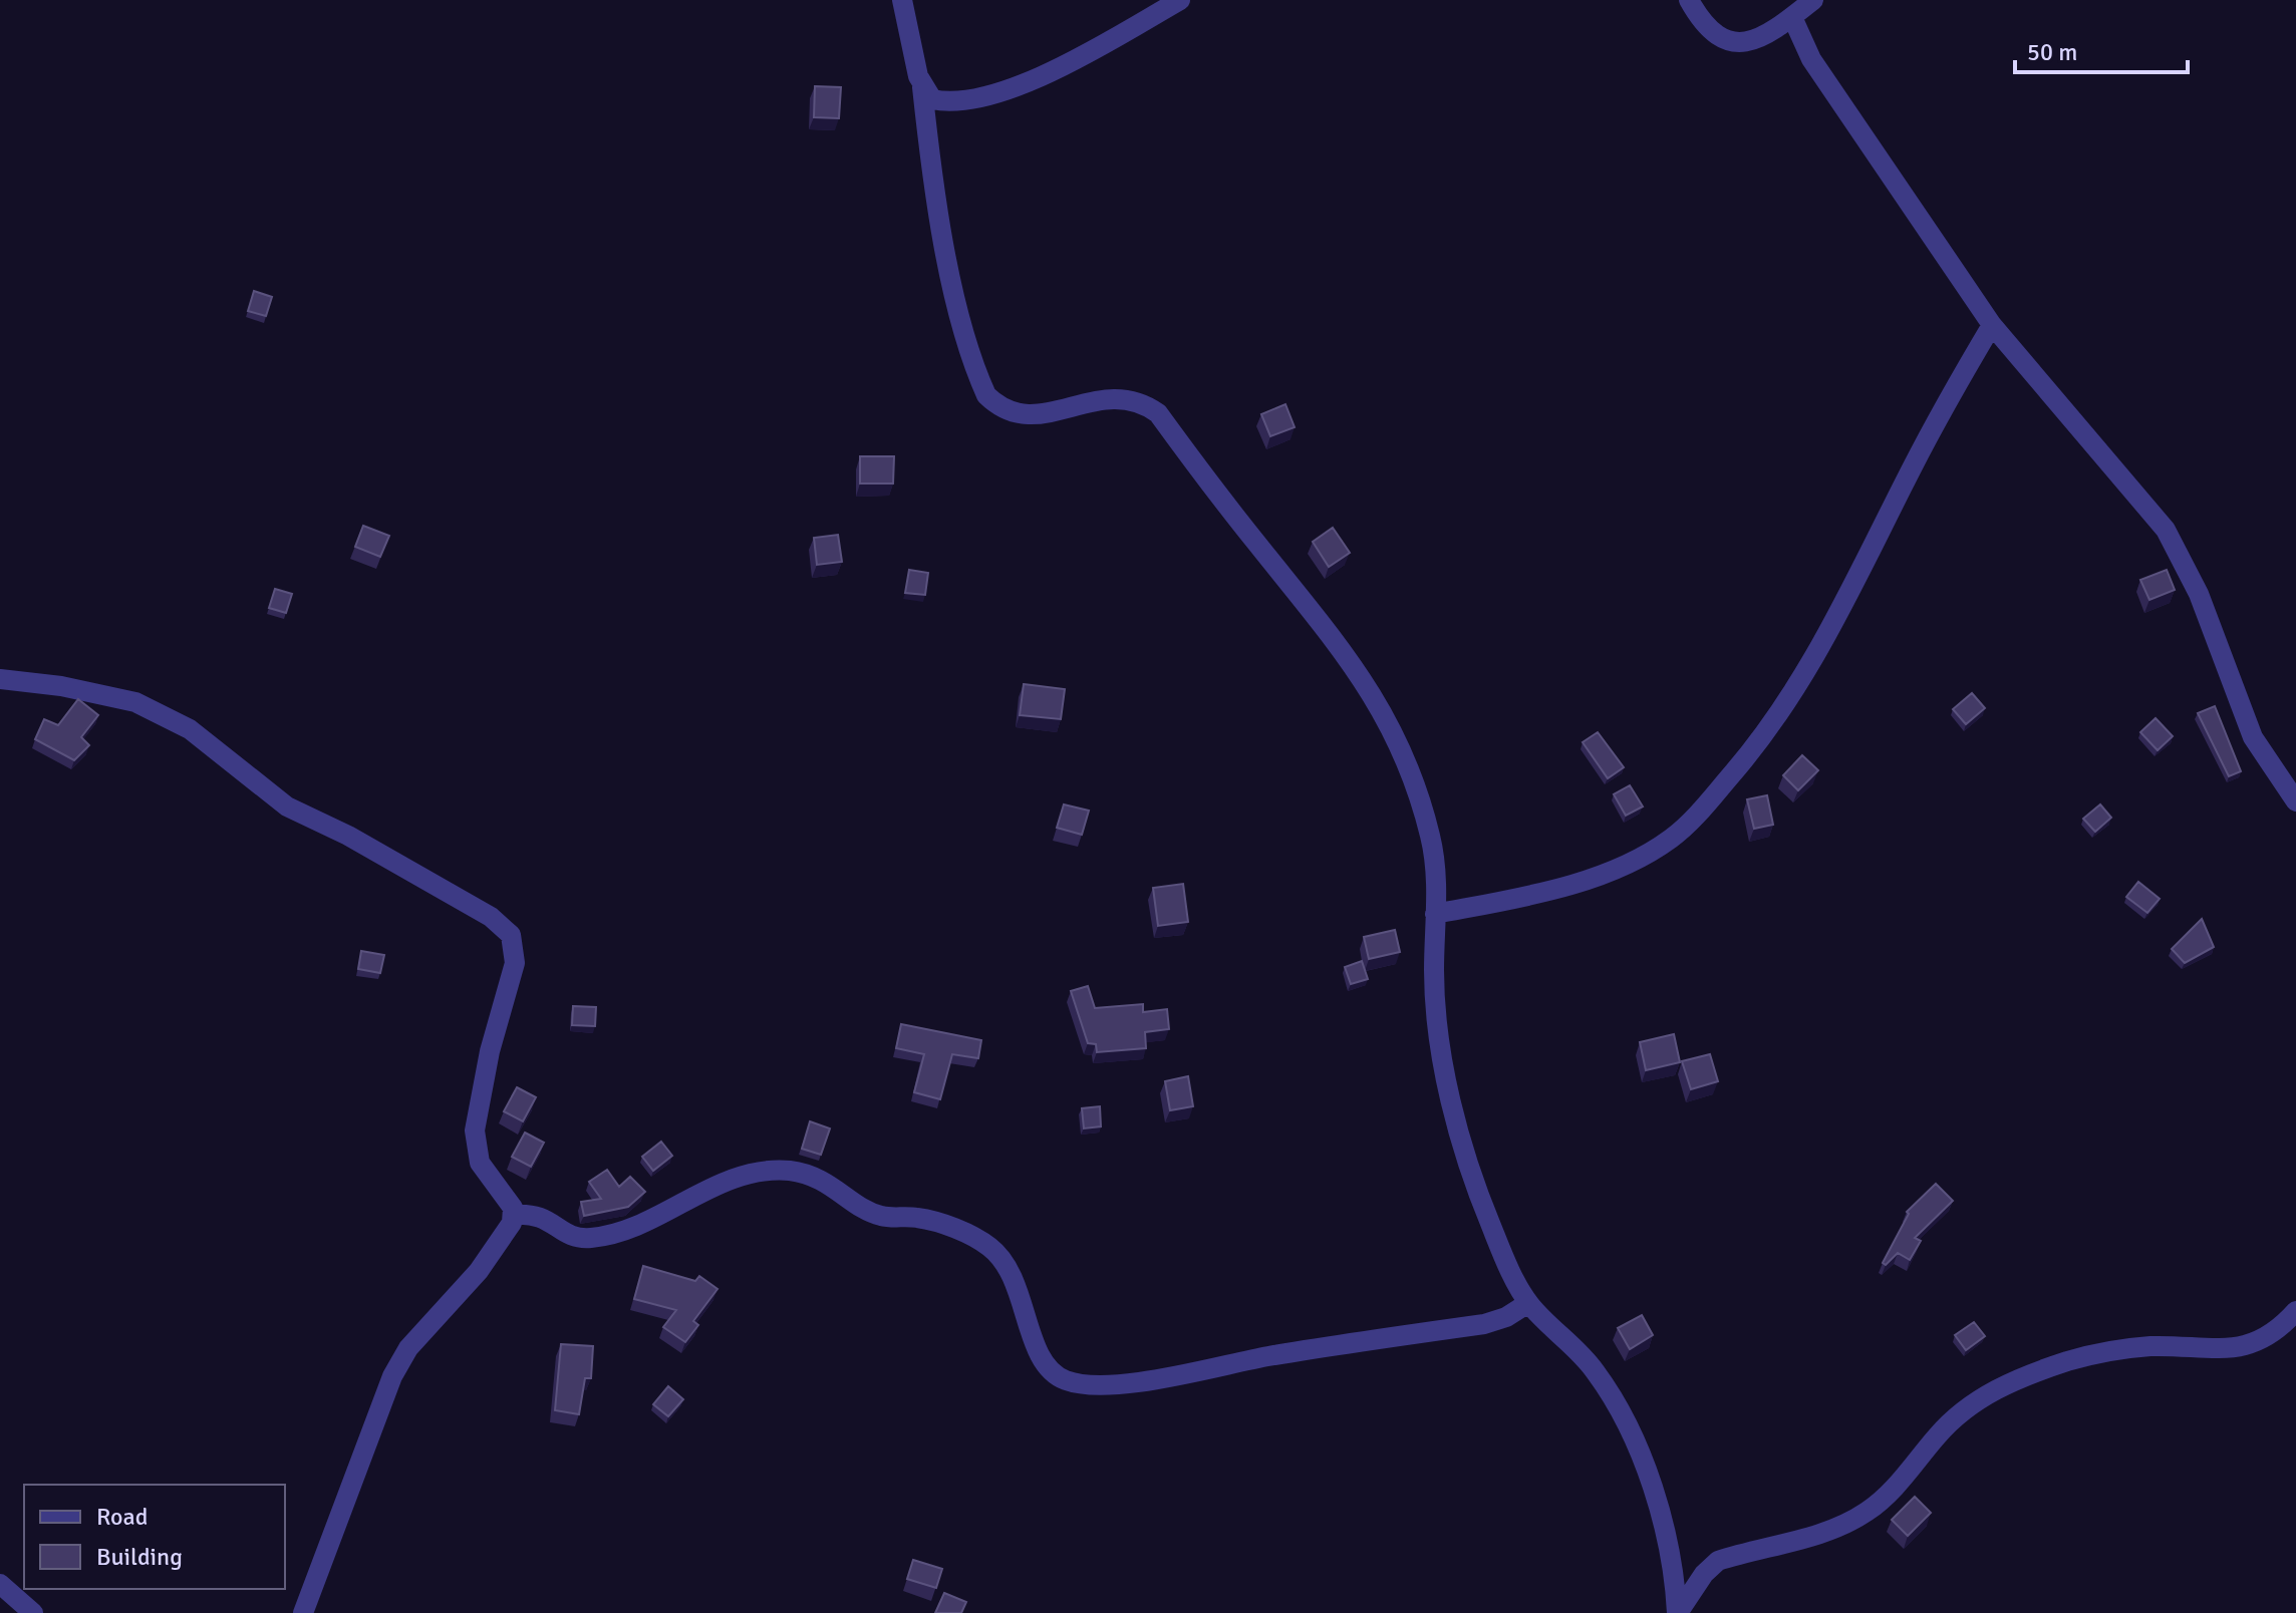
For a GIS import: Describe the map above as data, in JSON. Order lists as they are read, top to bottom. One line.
{"legend":["Road","Building"],"scale_bar":"50 m"}
